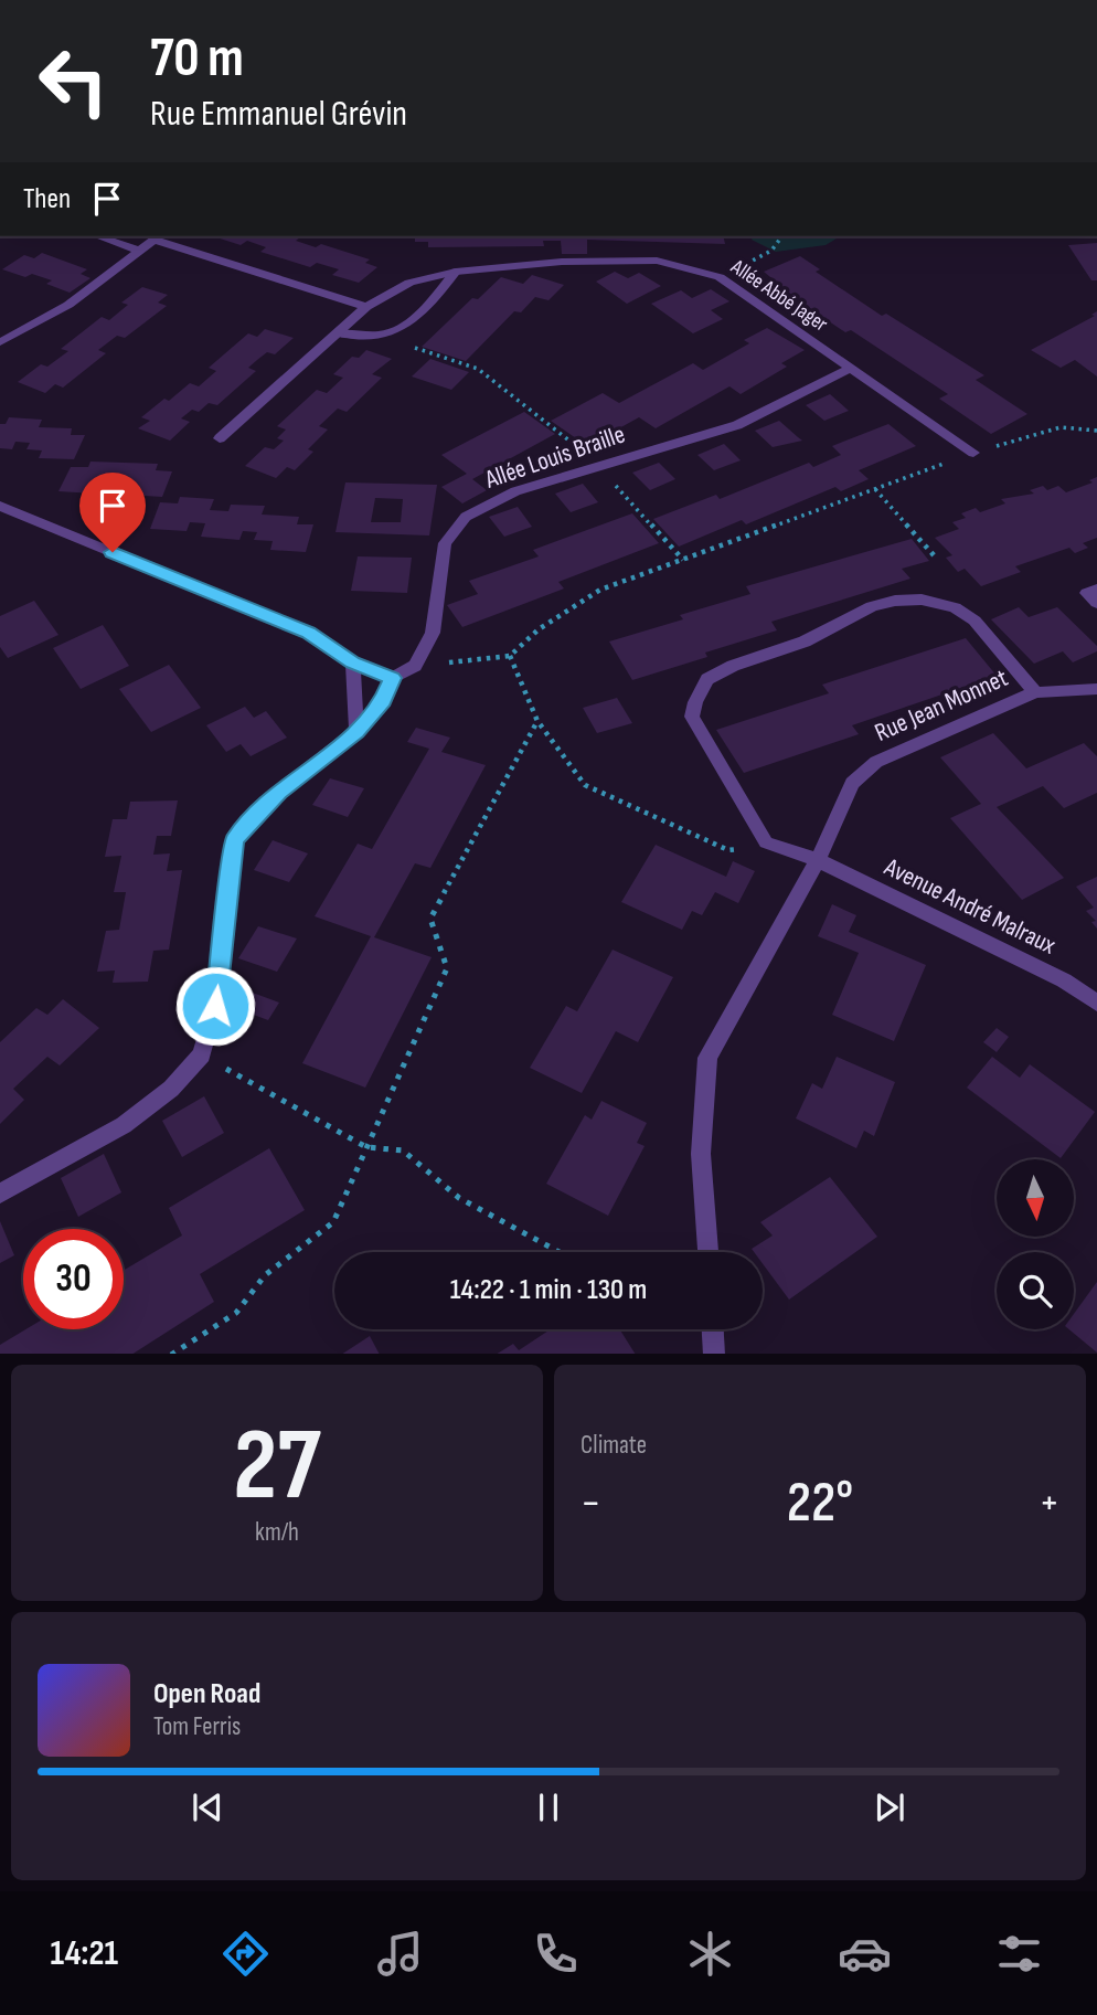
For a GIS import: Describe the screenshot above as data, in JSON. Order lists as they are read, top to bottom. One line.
{"streets":{"street":["Allée Abbé Jager","Allée Louis Braille","Rue Jean Monnet","Avenue André Malraux"]},"crossings":[["Allée Abbé Jager","Allée Louis Braille"],["Rue Jean Monnet","Avenue André Malraux"]],"north":"bottom","page":{"turn":["70 m","Rue Emmanuel Grévin"],"then":"Then","limit":"30","trip":"14:22 · 1 min · 130 m","tile":[["27","km/h"],"Climate"],"heat":["−","22°","+"],"song":["Open Road","Tom Ferris"],"tabs":"14:21"}}
